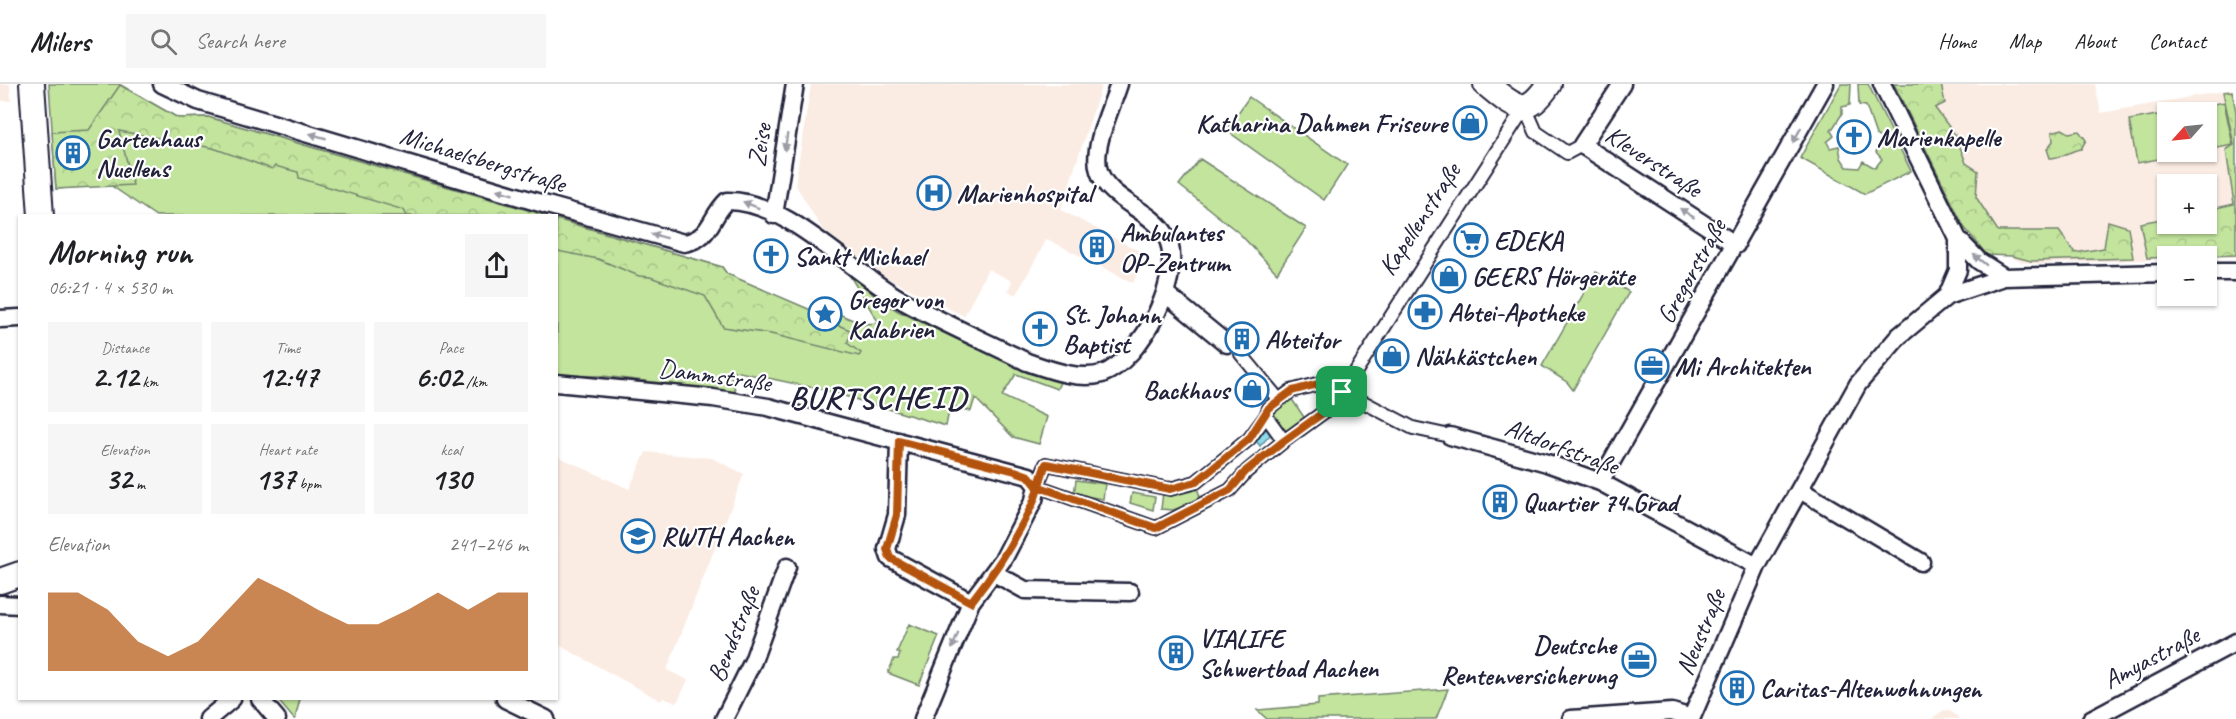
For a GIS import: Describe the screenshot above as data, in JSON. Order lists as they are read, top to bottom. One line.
{"streets":{"main road":["Kapellenstraße"],"street":["Zeise","Michaelsbergstraße","Kleverstraße","Gregorstraße","Dammstraße","Altdorfstraße","Neustraße","Bendstraße","Amyastraße"]},"crossings":[["Zeise","Michaelsbergstraße"],["Kleverstraße","Kapellenstraße"],["Kleverstraße","Gregorstraße"],["Kapellenstraße","Dammstraße"],["Kapellenstraße","Altdorfstraße"],["Gregorstraße","Altdorfstraße"],["Altdorfstraße","Neustraße"]],"one_way":["Zeise","Michaelsbergstraße","Kleverstraße","Gregorstraße"],"districts":["BURTSCHEID"],"places":{"shop":["Katharina Dahmen Friseure","GEERS Hörgeräte","Nähkästchen","Backhaus"],"church":["Marienkapelle","Sankt Michael","St. Johann Baptist"],"building":["Gartenhaus Nuellens","Ambulantes OP-Zentrum","Abteitor","Quartier 74 Grad","VIALIFE Schwertbad Aachen","Caritas-Altenwohnungen"],"hospital":["Marienhospital"],"supermarket":["EDEKA"],"pharmacy":["Abtei-Apotheke"],"place":["Gregor von Kalabrien"],"office":["Mi Architekten","Deutsche Rentenversicherung"],"school or university":["RWTH Aachen"]},"north":"bottom left","page":{"header":"Milers","search":"Search here","nav":["Home","Map","About","Contact"],"map_buttons":["+","−"],"heading":["Morning run","06:21 · 4 × 530 m"],"stats":[["Distance","2.12 km"],["Time","12:47"],["Pace","6:02 /km"],["Elevation","32 m"],["Heart rate","137 bpm"],["kcal","130"]],"chart":["Elevation","241–246 m"]}}
